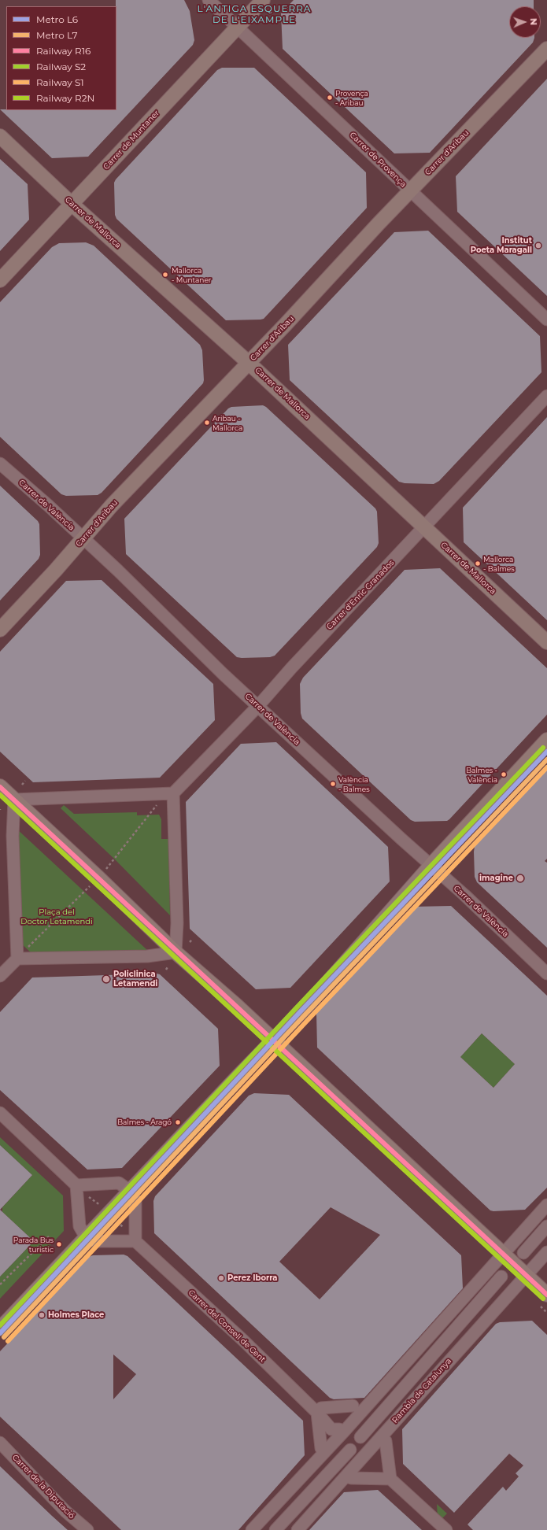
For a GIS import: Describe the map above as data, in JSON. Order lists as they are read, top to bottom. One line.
{"streets":{"main road":["Carrer de Muntaner","Carrer d'Aribau","Carrer de Mallorca"],"street":["Carrer de Provença","Carrer de València","Carrer d'Enric Granados","Carrer del Consell de Cent","Rambla de Catalunya","Carrer de la Diputació"]},"crossings":[["Carrer de Muntaner","Carrer de Provença"],["Carrer de Muntaner","Carrer de Mallorca"],["Carrer d'Aribau","Carrer de Provença"],["Carrer d'Aribau","Carrer de Mallorca"],["Carrer d'Aribau","Carrer de València"],["Carrer de Mallorca","Carrer d'Enric Granados"],["Carrer de València","Carrer d'Enric Granados"]],"districts":["L'ANTIGA ESQUERRA DE L'EIXAMPLE"],"parks":["Plaça del Doctor Letamendi"],"places":["Provença - Aribau","Institut Poeta Maragall","Mallorca - Muntaner","Aribau - Mallorca","Mallorca - Balmes","Balmes - València","València - Balmes","imagine","Policlinica Letamendi","Balmes - Aragó","Parada Bus turistic","Perez Iborra","Holmes Place"],"lines":["rail line S2","metro line L6","metro line L7","rail line S1","rail line R16","rail line R2N"],"legend":["Metro L6","Metro L7","Railway R16","Railway S2","Railway S1","Railway R2N"],"north":"right"}
